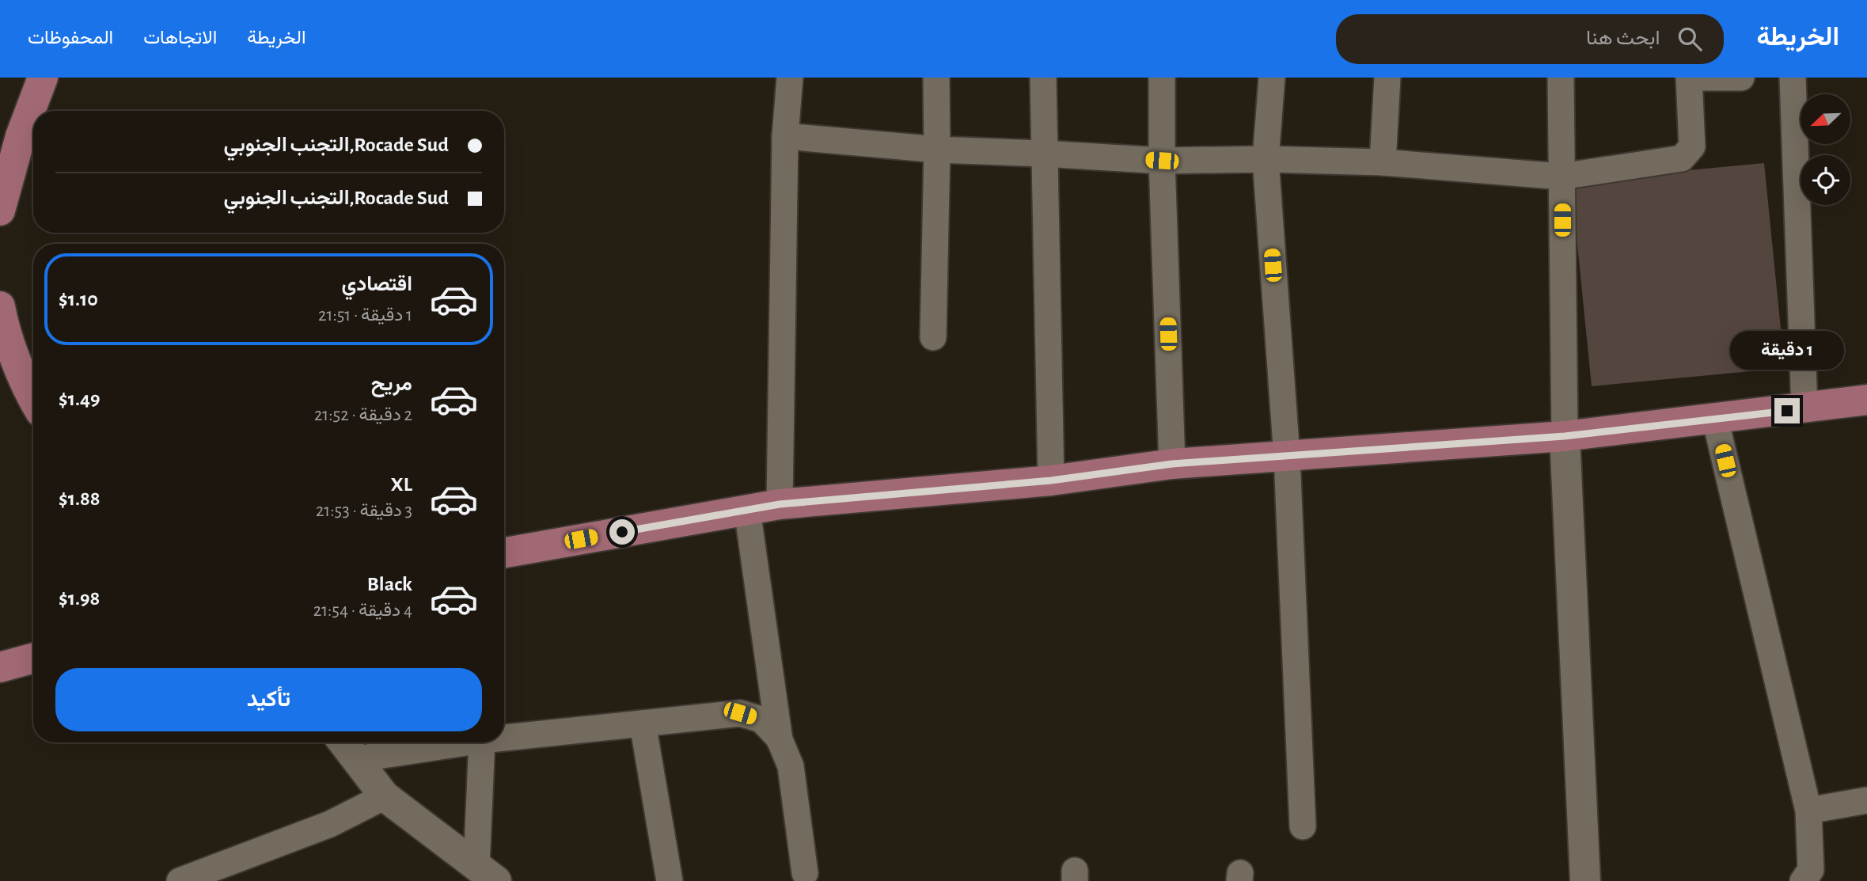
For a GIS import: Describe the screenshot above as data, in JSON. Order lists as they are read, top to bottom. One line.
{"north":"bottom left","page":{"header":"الخريطة","search":"ابحث هنا","nav":["الخريطة","الاتجاهات","المحفوظات"],"banner":["Rocade Sud,التجنب الجنوبي","Rocade Sud,التجنب الجنوبي"],"list":[{"name":"اقتصادي","note":"1 دقيقة · 21:51","value":"$1.10"},{"name":"مريح","note":"2 دقيقة · 21:52","value":"$1.49"},{"name":"XL","note":"3 دقيقة · 21:53","value":"$1.88"},{"name":"Black","note":"4 دقيقة · 21:54","value":"$1.98"}],"bubble":"1 دقيقة","buttons":"تأكيد"}}
